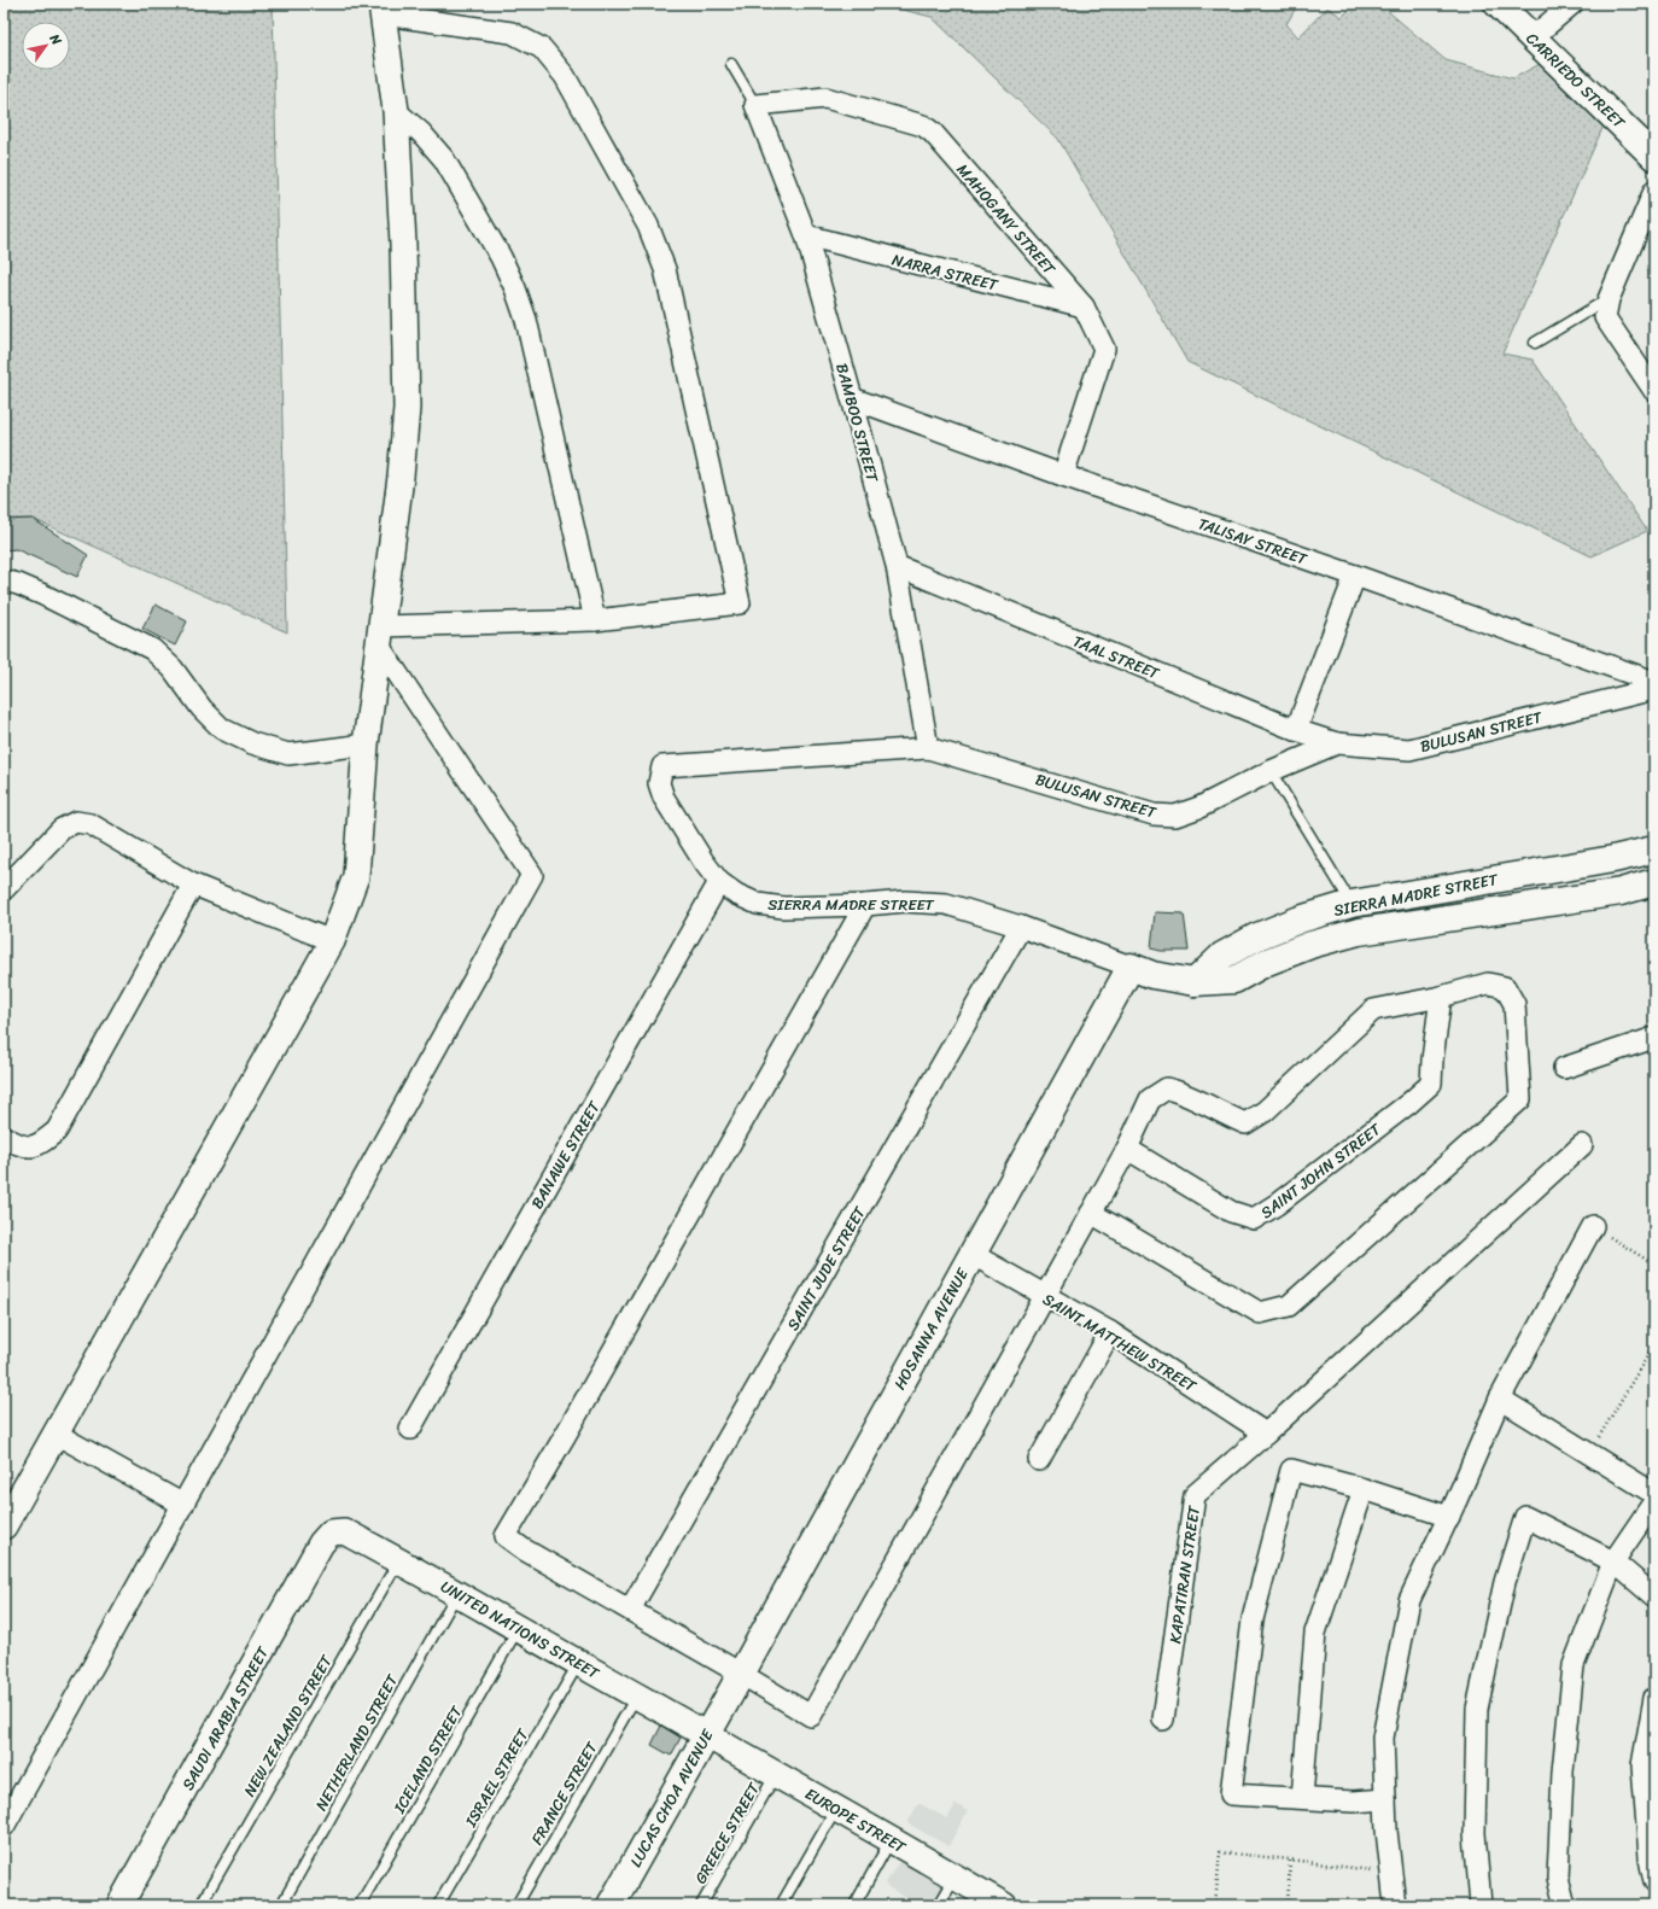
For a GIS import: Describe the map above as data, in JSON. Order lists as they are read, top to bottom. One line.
{"streets":{"main road":["CARRIEDO STREET","SIERRA MADRE STREET","HOSANNA AVENUE","LUCAS CHOA AVENUE"],"street":["MAHOGANY STREET","NARRA STREET","BAMBOO STREET","TALISAY STREET","TAAL STREET","BULUSAN STREET","BANAWE STREET","SAINT JOHN STREET","SAINT JUDE STREET","SAINT MATTHEW STREET","KAPATIRAN STREET","UNITED NATIONS STREET","SAUDI ARABIA STREET","EUROPE STREET"],"lane":["NEW ZEALAND STREET","NETHERLAND STREET","ICELAND STREET","ISRAEL STREET","FRANCE STREET","GREECE STREET"]},"crossings":[["MAHOGANY STREET","NARRA STREET"],["MAHOGANY STREET","BAMBOO STREET"],["MAHOGANY STREET","TALISAY STREET"],["NARRA STREET","BAMBOO STREET"],["BAMBOO STREET","TALISAY STREET"],["BAMBOO STREET","TAAL STREET"],["BAMBOO STREET","BULUSAN STREET"],["TAAL STREET","BULUSAN STREET"],["BULUSAN STREET","SIERRA MADRE STREET"],["SIERRA MADRE STREET","BANAWE STREET"],["SIERRA MADRE STREET","SAINT JUDE STREET"],["SIERRA MADRE STREET","HOSANNA AVENUE"],["HOSANNA AVENUE","SAINT MATTHEW STREET"],["HOSANNA AVENUE","LUCAS CHOA AVENUE"],["SAINT MATTHEW STREET","KAPATIRAN STREET"],["UNITED NATIONS STREET","SAUDI ARABIA STREET"],["UNITED NATIONS STREET","NEW ZEALAND STREET"],["UNITED NATIONS STREET","NETHERLAND STREET"],["UNITED NATIONS STREET","ICELAND STREET"],["UNITED NATIONS STREET","ISRAEL STREET"],["UNITED NATIONS STREET","FRANCE STREET"],["UNITED NATIONS STREET","LUCAS CHOA AVENUE"],["UNITED NATIONS STREET","EUROPE STREET"],["LUCAS CHOA AVENUE","EUROPE STREET"],["EUROPE STREET","GREECE STREET"]],"north":"top right"}
